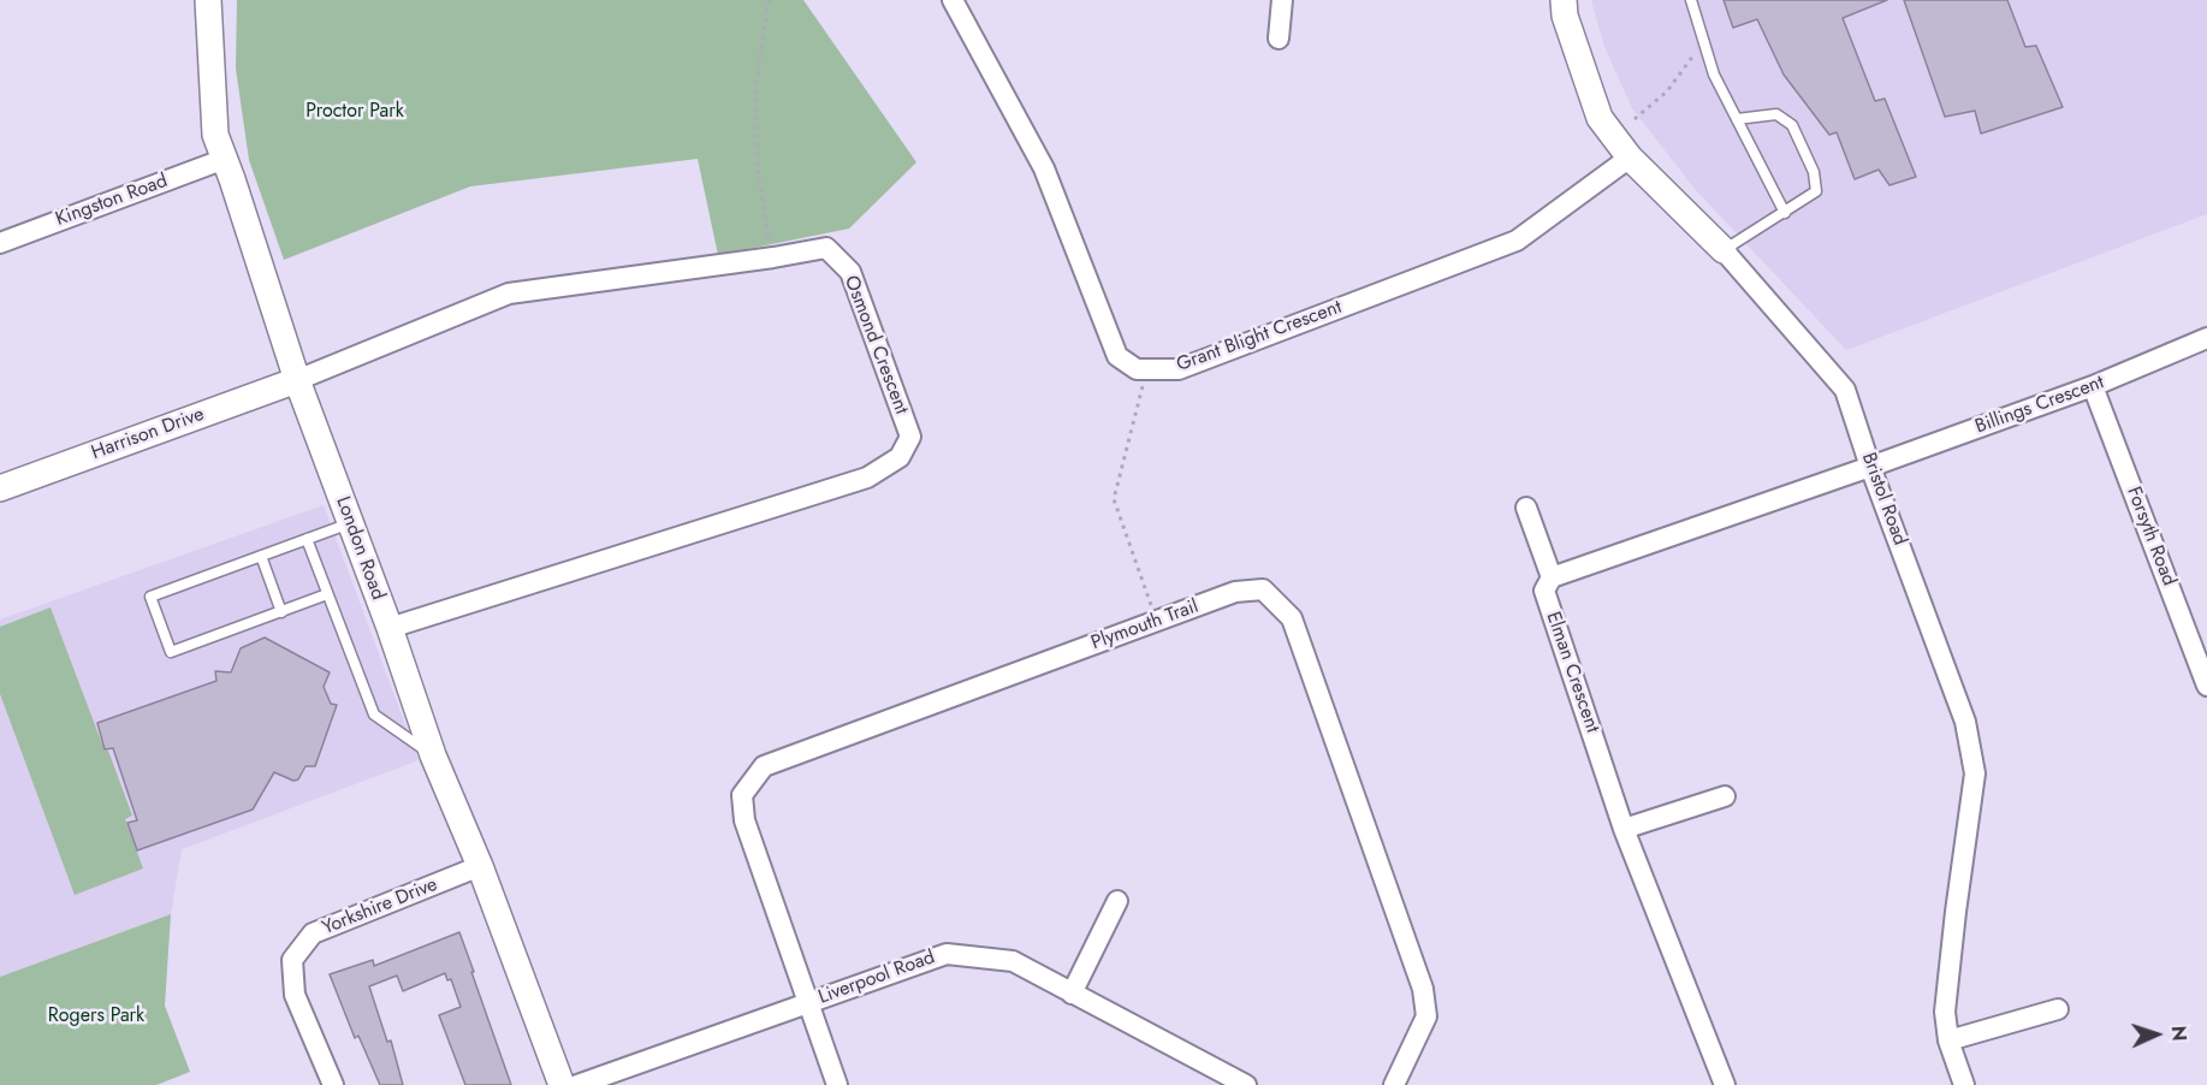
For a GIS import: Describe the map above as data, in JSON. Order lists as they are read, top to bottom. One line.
{"streets":{"street":["Kingston Road","Grant Blight Crescent","Osmond Crescent","Billings Crescent","Harrison Drive","Bristol Road","Forsyth Road","London Road","Plymouth Trail","Elman Crescent","Yorkshire Drive","Liverpool Road"]},"crossings":[["Kingston Road","London Road"],["Grant Blight Crescent","Bristol Road"],["Osmond Crescent","Harrison Drive"],["Osmond Crescent","London Road"],["Billings Crescent","Bristol Road"],["Billings Crescent","Forsyth Road"],["Harrison Drive","London Road"],["London Road","Yorkshire Drive"],["Plymouth Trail","Liverpool Road"]],"parks":["Proctor Park","Rogers Park"],"north":"right"}
